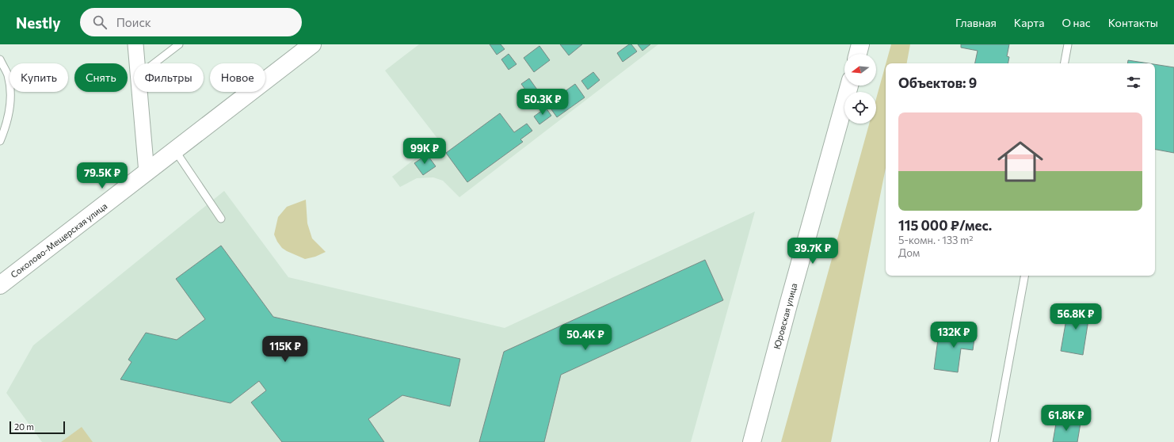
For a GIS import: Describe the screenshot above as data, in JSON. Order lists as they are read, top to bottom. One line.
{"streets":{"street":["Соколово-Мещерская улица","Юровская улица"]},"scale_bar":"20 m","north":"left","page":{"header":"Nestly","search":"Поиск","nav":["Главная","Карта","О нас","Контакты"],"chip":["Купить","Снять","Фильтры","Новое"],"heading":"Объектов: 9","price":["50.3K ₽","99K ₽","79.5K ₽","39.7K ₽","56.8K ₽","132K ₽","50.4K ₽","115K ₽","61.8K ₽"],"list":[{"name":"115 000 ₽/мес.","note":"5-комн. · 133 m² · Дом"}],"scale":"20 m"}}
